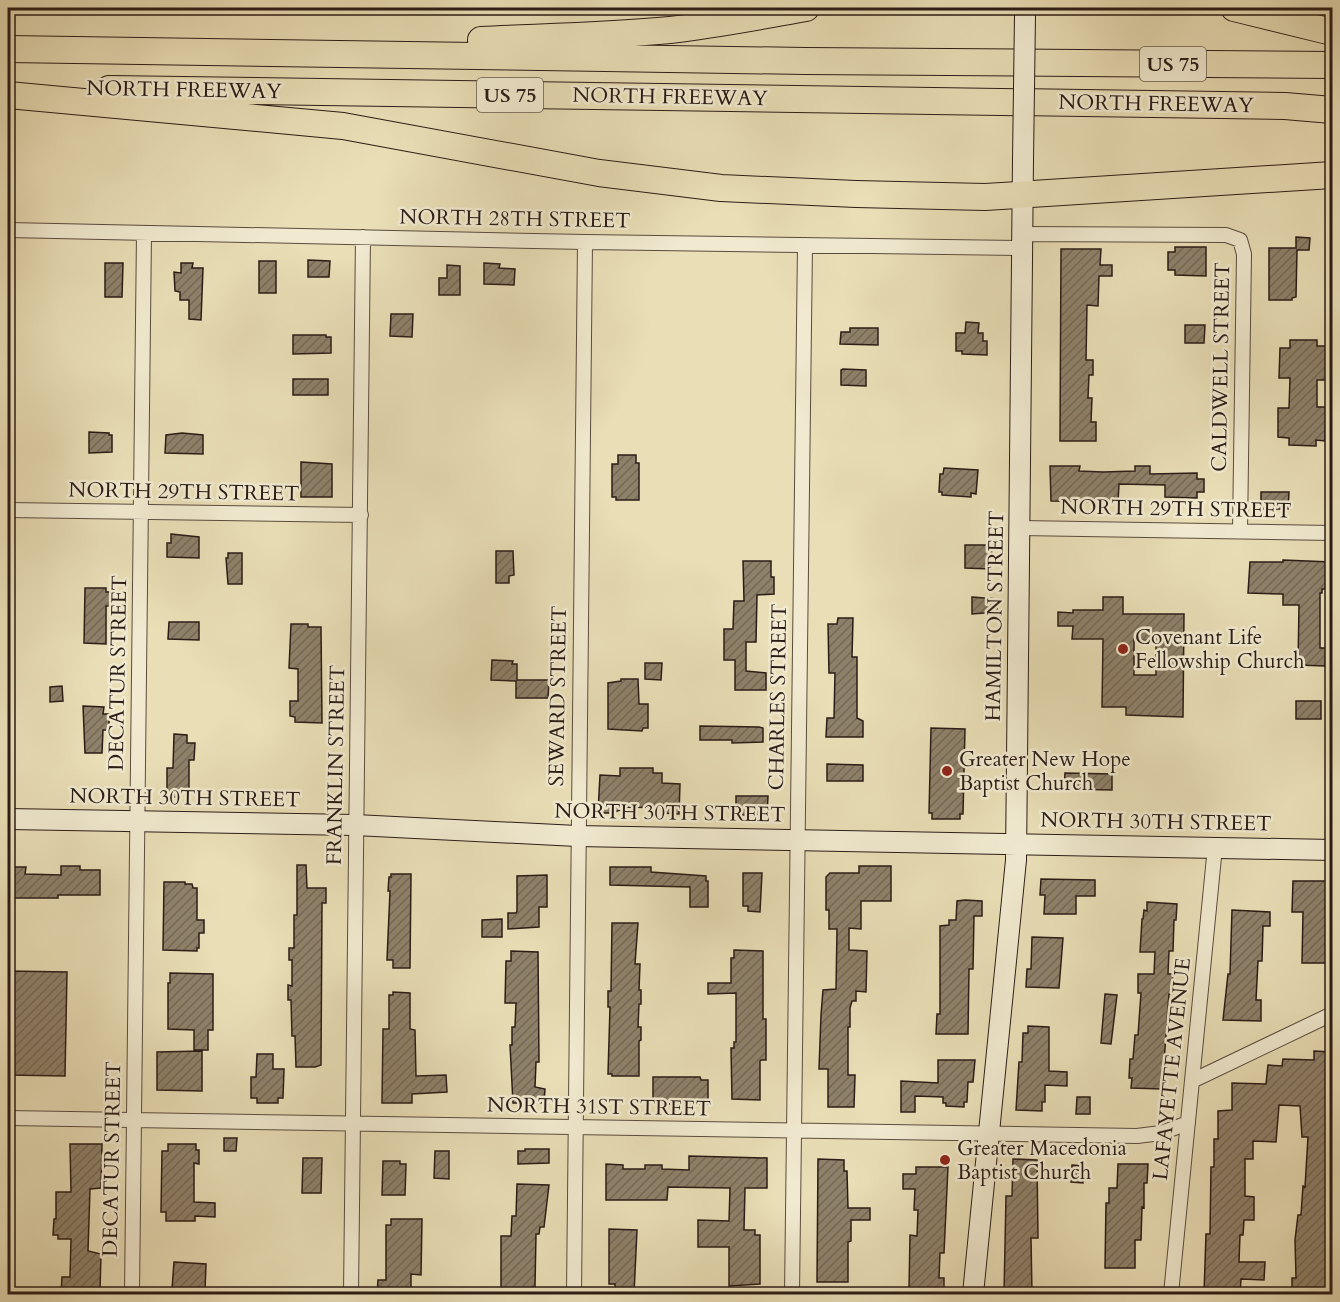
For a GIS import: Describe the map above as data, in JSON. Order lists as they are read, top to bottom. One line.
{"streets":{"highway":["US 75","NORTH FREEWAY"],"main road":["HAMILTON STREET","NORTH 30TH STREET"],"street":["NORTH 28TH STREET","CALDWELL STREET","NORTH 29TH STREET","DECATUR STREET","SEWARD STREET","CHARLES STREET","FRANKLIN STREET","LAFAYETTE AVENUE","NORTH 31ST STREET"]},"crossings":[["NORTH 28TH STREET","CALDWELL STREET"],["NORTH 28TH STREET","HAMILTON STREET"],["NORTH 28TH STREET","DECATUR STREET"],["NORTH 28TH STREET","SEWARD STREET"],["NORTH 28TH STREET","CHARLES STREET"],["NORTH 28TH STREET","FRANKLIN STREET"],["CALDWELL STREET","NORTH 29TH STREET"],["NORTH 29TH STREET","HAMILTON STREET"],["NORTH 29TH STREET","DECATUR STREET"],["NORTH 29TH STREET","FRANKLIN STREET"],["HAMILTON STREET","NORTH 30TH STREET"],["HAMILTON STREET","NORTH 31ST STREET"],["DECATUR STREET","NORTH 30TH STREET"],["DECATUR STREET","NORTH 31ST STREET"],["SEWARD STREET","NORTH 30TH STREET"],["SEWARD STREET","NORTH 31ST STREET"],["CHARLES STREET","NORTH 30TH STREET"],["CHARLES STREET","NORTH 31ST STREET"],["FRANKLIN STREET","NORTH 30TH STREET"],["FRANKLIN STREET","NORTH 31ST STREET"],["NORTH 30TH STREET","LAFAYETTE AVENUE"],["LAFAYETTE AVENUE","NORTH 31ST STREET"]],"places":["Covenant Life Fellowship Church","Greater New Hope Baptist Church","Greater Macedonia Baptist Church"]}
